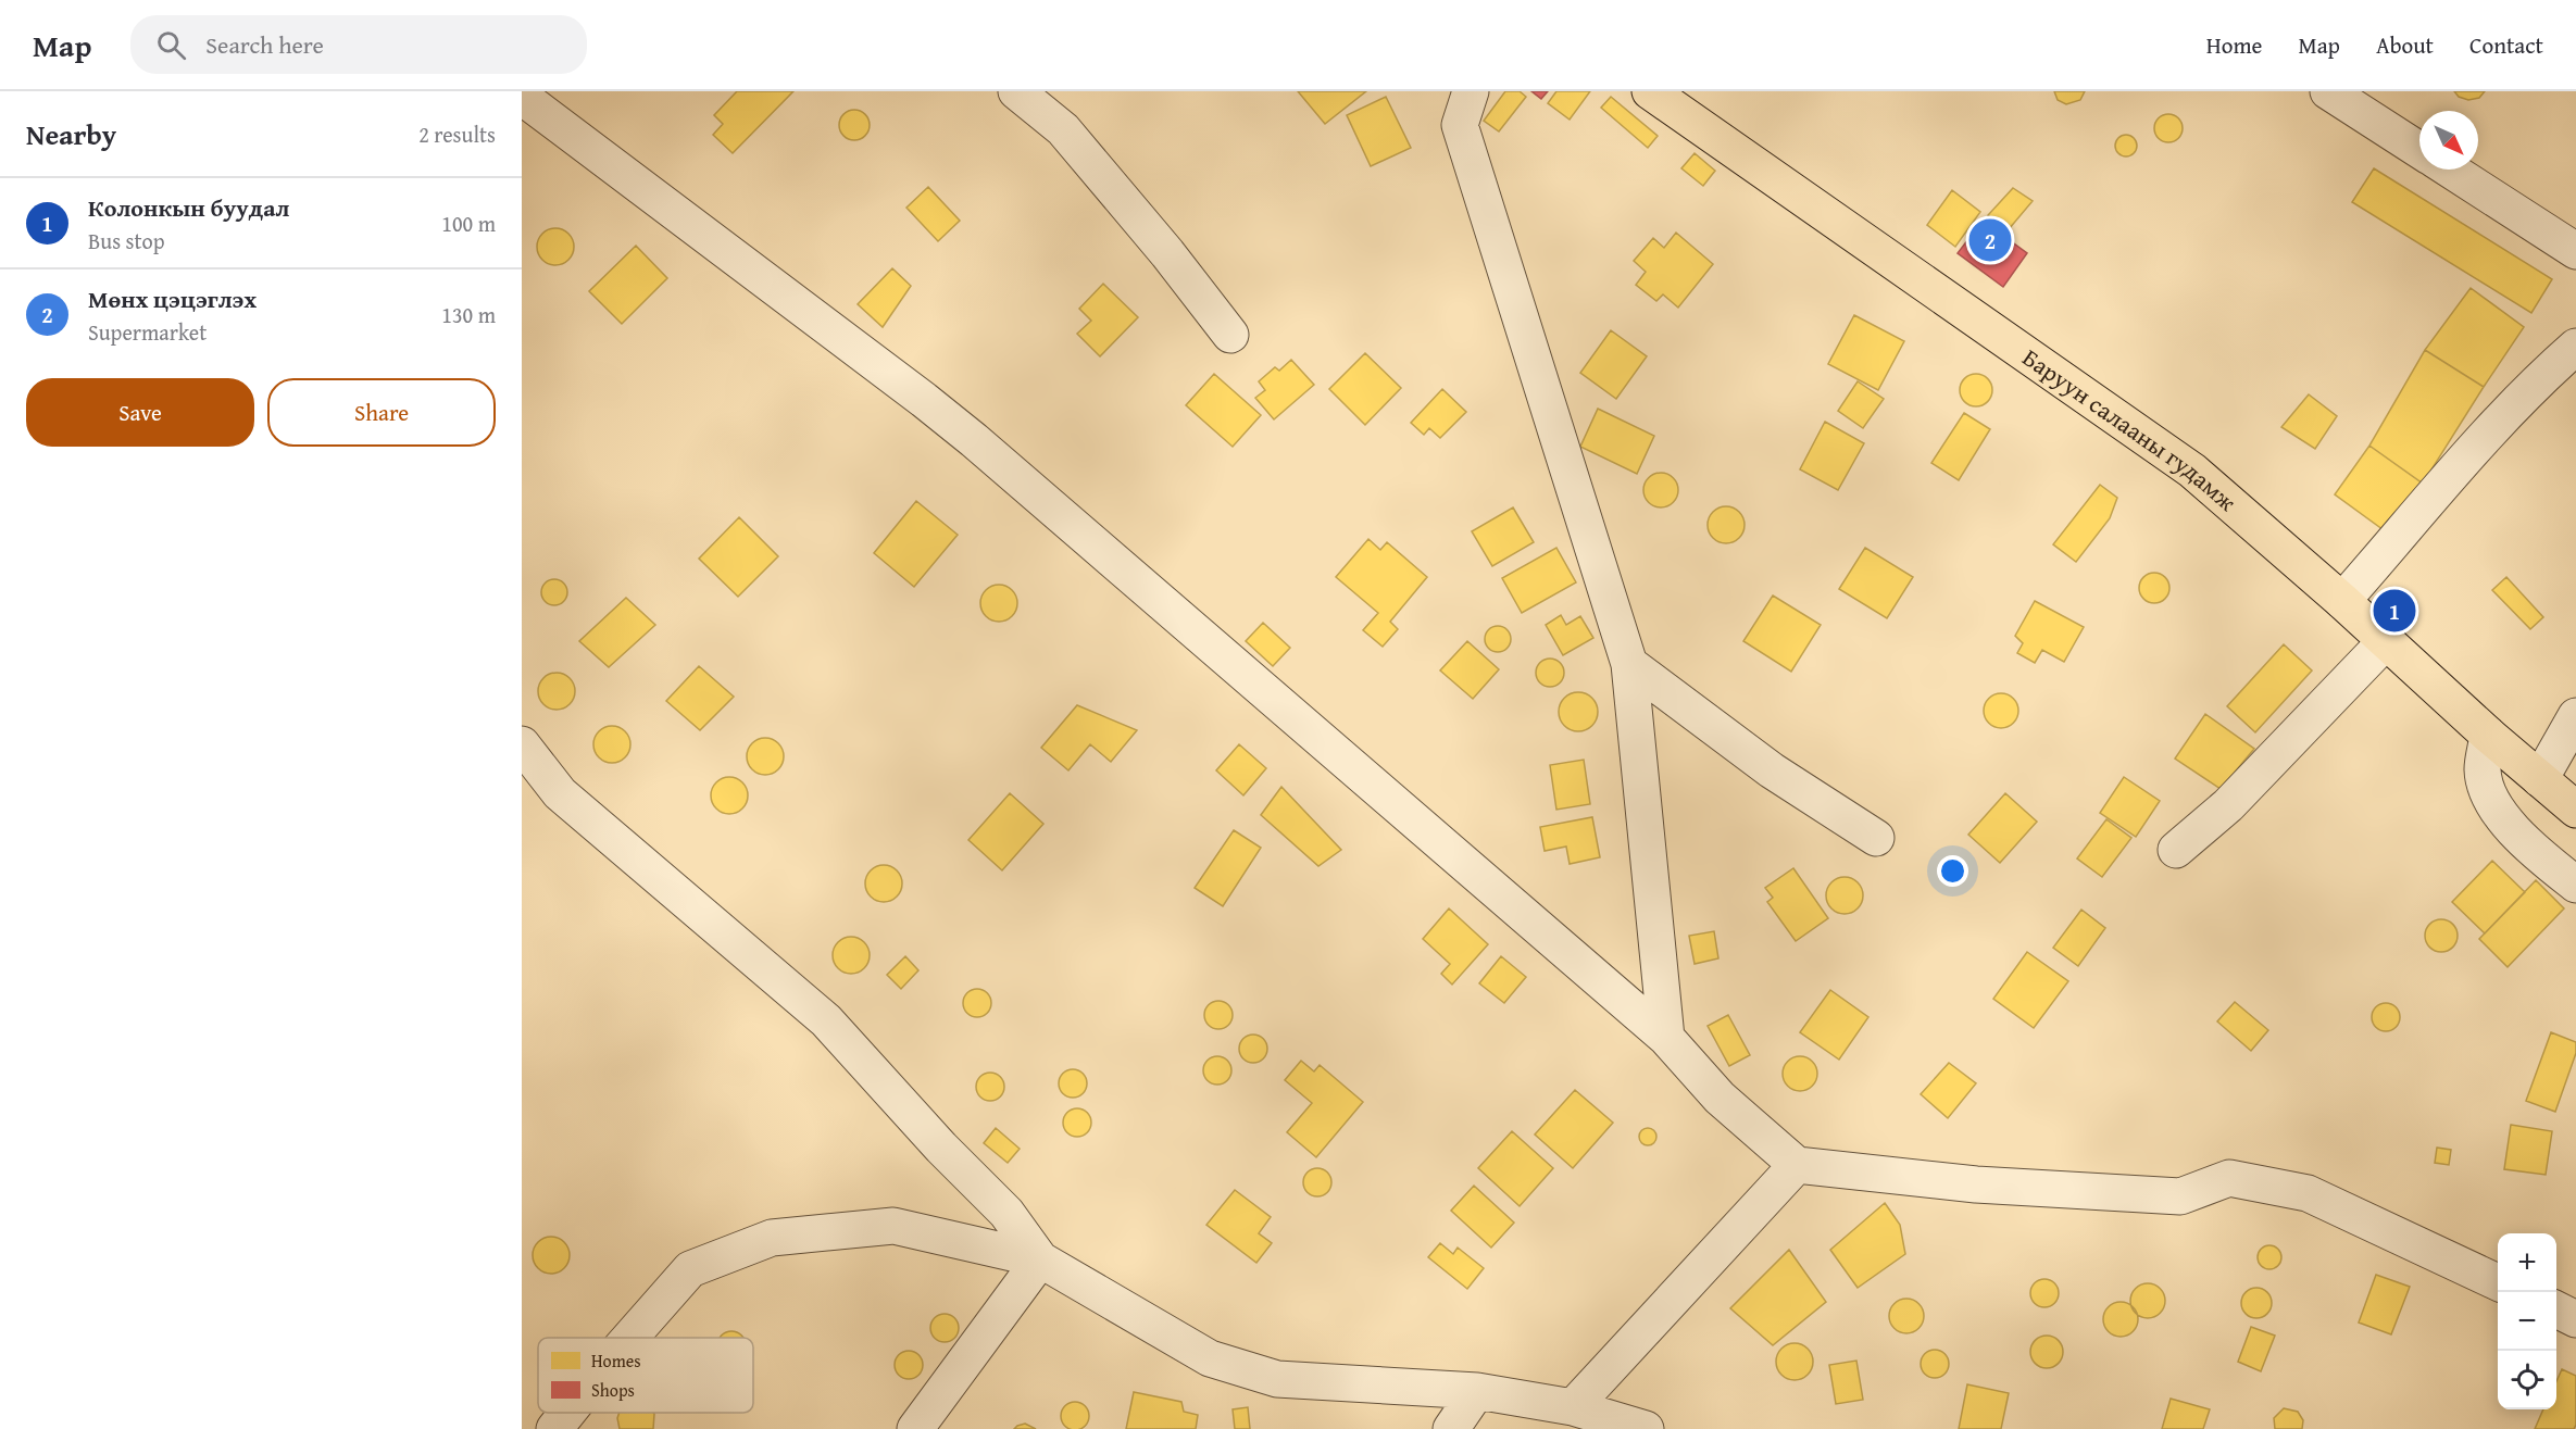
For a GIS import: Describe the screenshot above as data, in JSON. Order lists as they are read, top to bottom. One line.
{"streets":{"main road":["Баруун салааны гудамж"]},"legend":["Homes","Shops"],"north":"bottom right","page":{"header":"Map","search":"Search here","nav":["Home","Map","About","Contact"],"heading":["Nearby","2 results"],"list":[{"mark":"1","name":"Колонкын буудал","note":"Bus stop","value":"100 m"},{"mark":"2","name":"Мөнх цэцэглэх","note":"Supermarket","value":"130 m"}],"pins":["2","1"],"buttons":["Save","Share"],"map_buttons":["+","−"]}}
